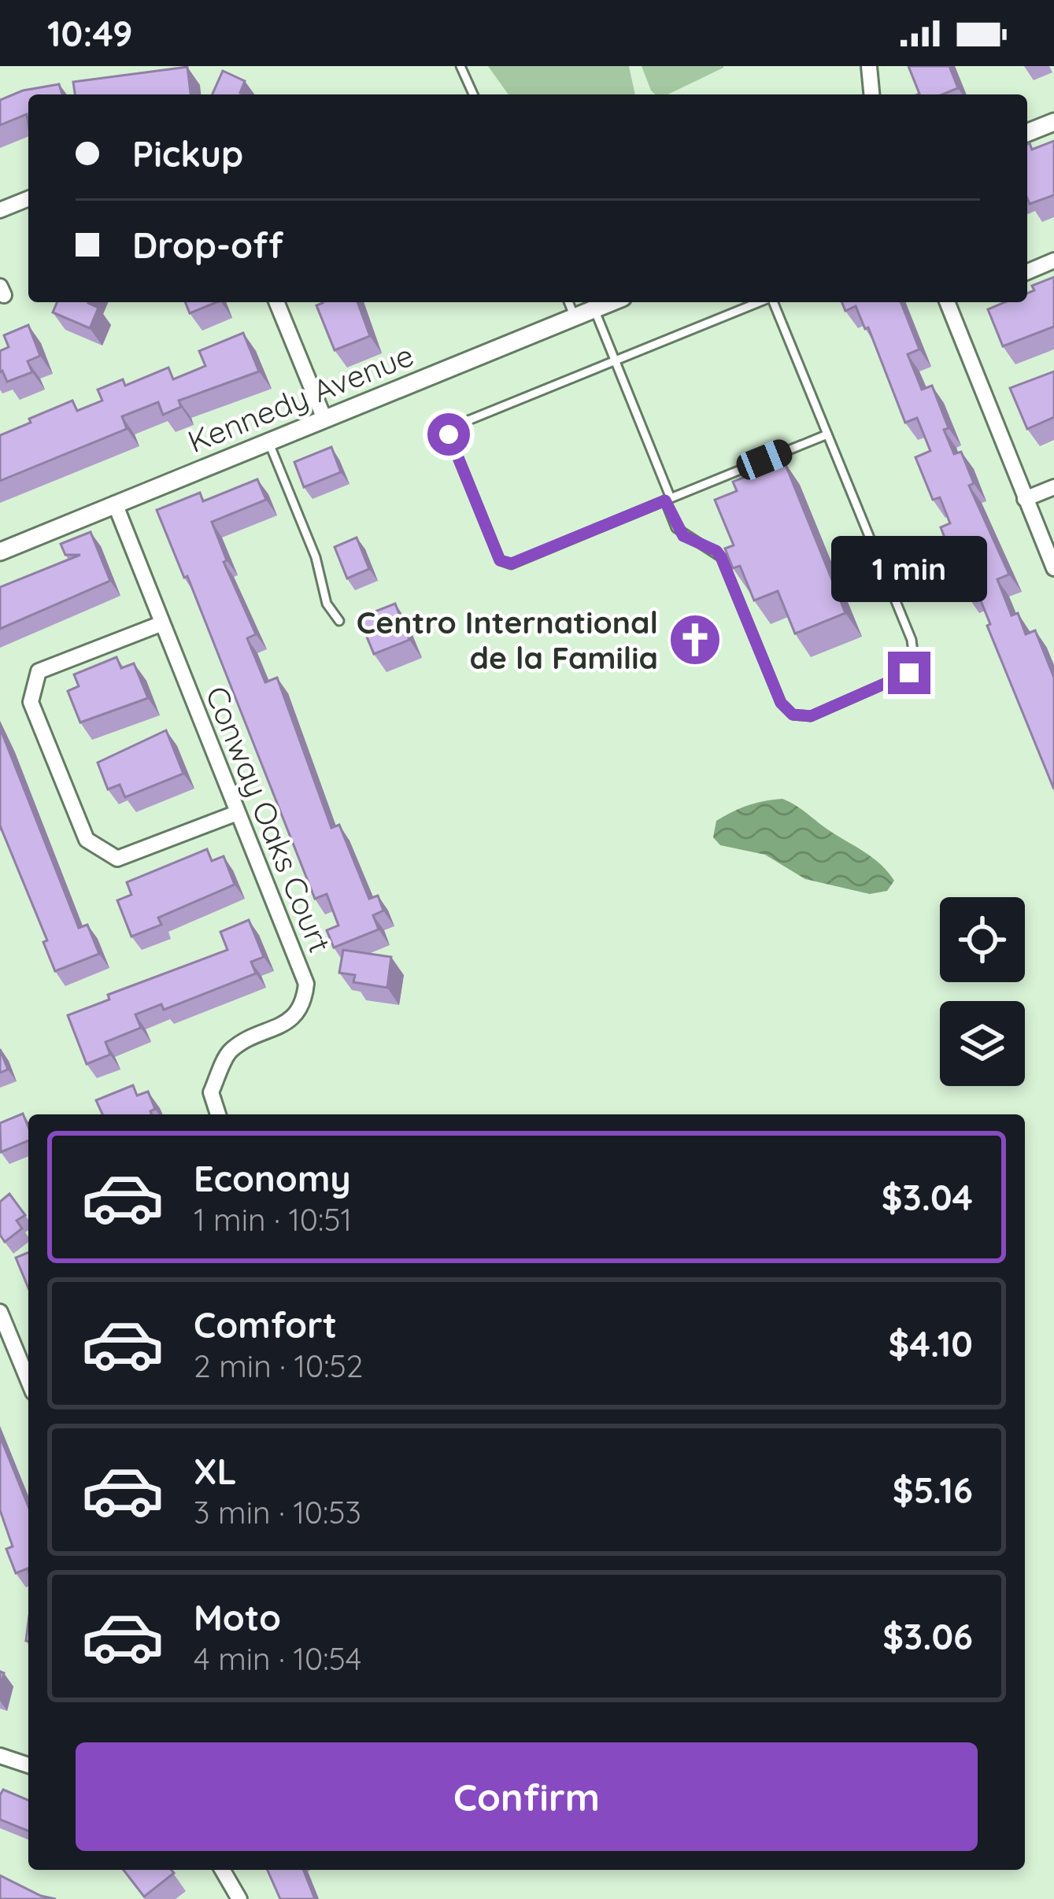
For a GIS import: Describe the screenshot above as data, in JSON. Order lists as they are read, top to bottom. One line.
{"streets":{"street":["Kennedy Avenue","Conway Oaks Court"]},"crossings":[["Kennedy Avenue","Conway Oaks Court"]],"places":{"church":["Centro International de la Familia"]},"page":{"status":"10:49","banner":["Pickup","Drop-off"],"bubble":"1 min","list":[{"name":"Economy","note":"1 min · 10:51","value":"$3.04"},{"name":"Comfort","note":"2 min · 10:52","value":"$4.10"},{"name":"XL","note":"3 min · 10:53","value":"$5.16"},{"name":"Moto","note":"4 min · 10:54","value":"$3.06"}],"buttons":"Confirm"}}
